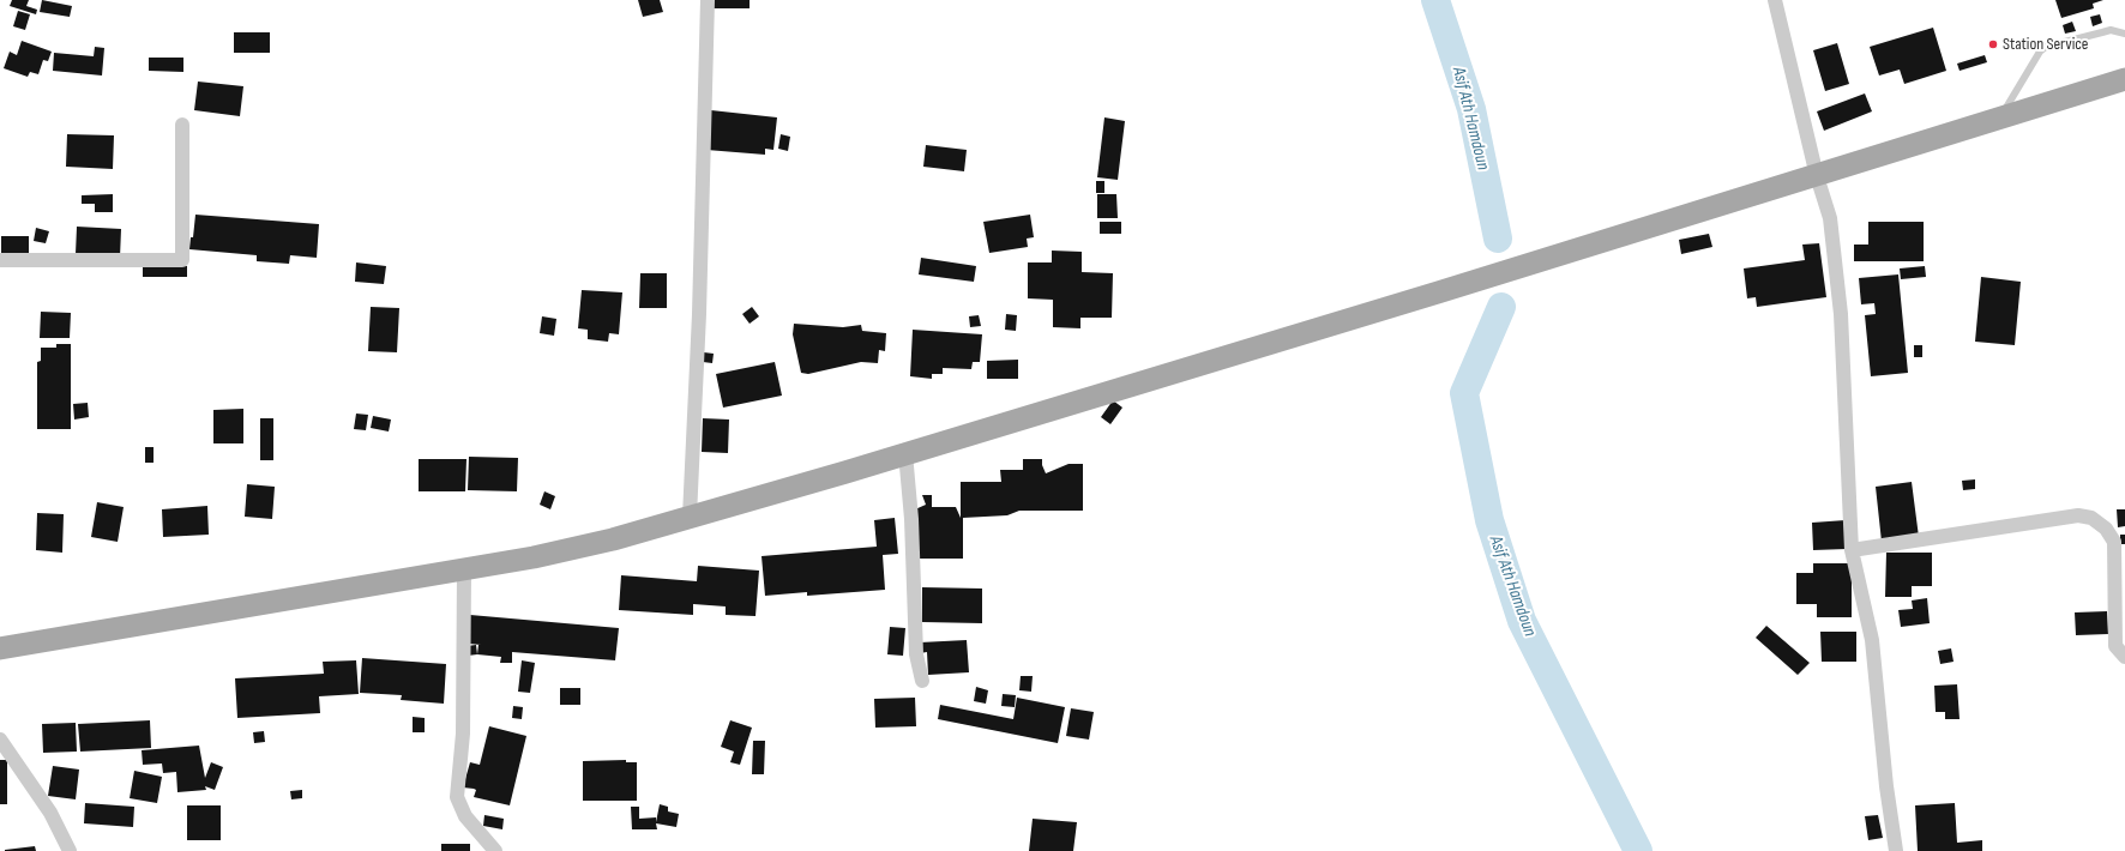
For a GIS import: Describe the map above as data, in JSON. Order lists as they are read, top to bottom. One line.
{"water":["Asif Ath Hamdoun"],"places":["Station Service"]}
